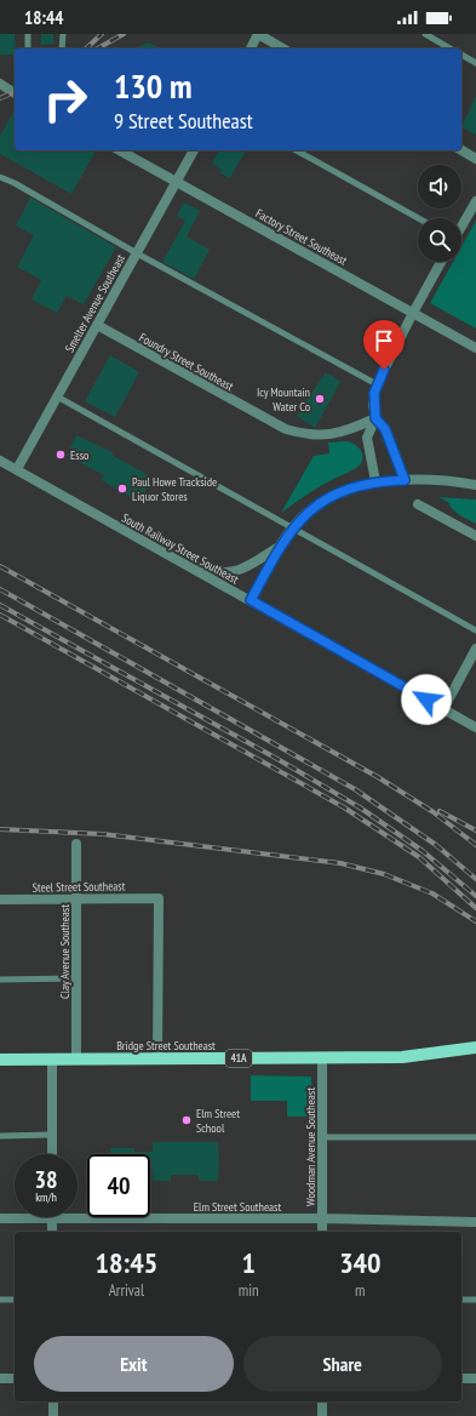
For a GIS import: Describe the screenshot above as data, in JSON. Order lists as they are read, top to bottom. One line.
{"streets":{"main road":["Bridge Street Southeast","41A"],"street":["Factory Street Southeast","Smelter Avenue Southeast","Foundry Street Southeast","South Railway Street Southeast","Steel Street Southeast","Clay Avenue Southeast","Woodman Avenue Southeast","Elm Street Southeast"]},"crossings":[["Factory Street Southeast","Smelter Avenue Southeast"],["Smelter Avenue Southeast","Foundry Street Southeast"],["Smelter Avenue Southeast","South Railway Street Southeast"],["Steel Street Southeast","Clay Avenue Southeast"],["Steel Street Southeast","Bridge Street Southeast"],["Clay Avenue Southeast","Bridge Street Southeast"],["Bridge Street Southeast","Woodman Avenue Southeast"],["Woodman Avenue Southeast","Elm Street Southeast"]],"places":["Icy Mountain Water Co","Esso","Paul Howe Trackside Liquor Stores","Elm Street School"],"page":{"status":"18:44","turn":["130 m","9 Street Southeast"],"speed":"38 km/h","limit":"40","eta":["18:45","Arrival","1","min","340","m"],"buttons":["Exit","Share"]}}
